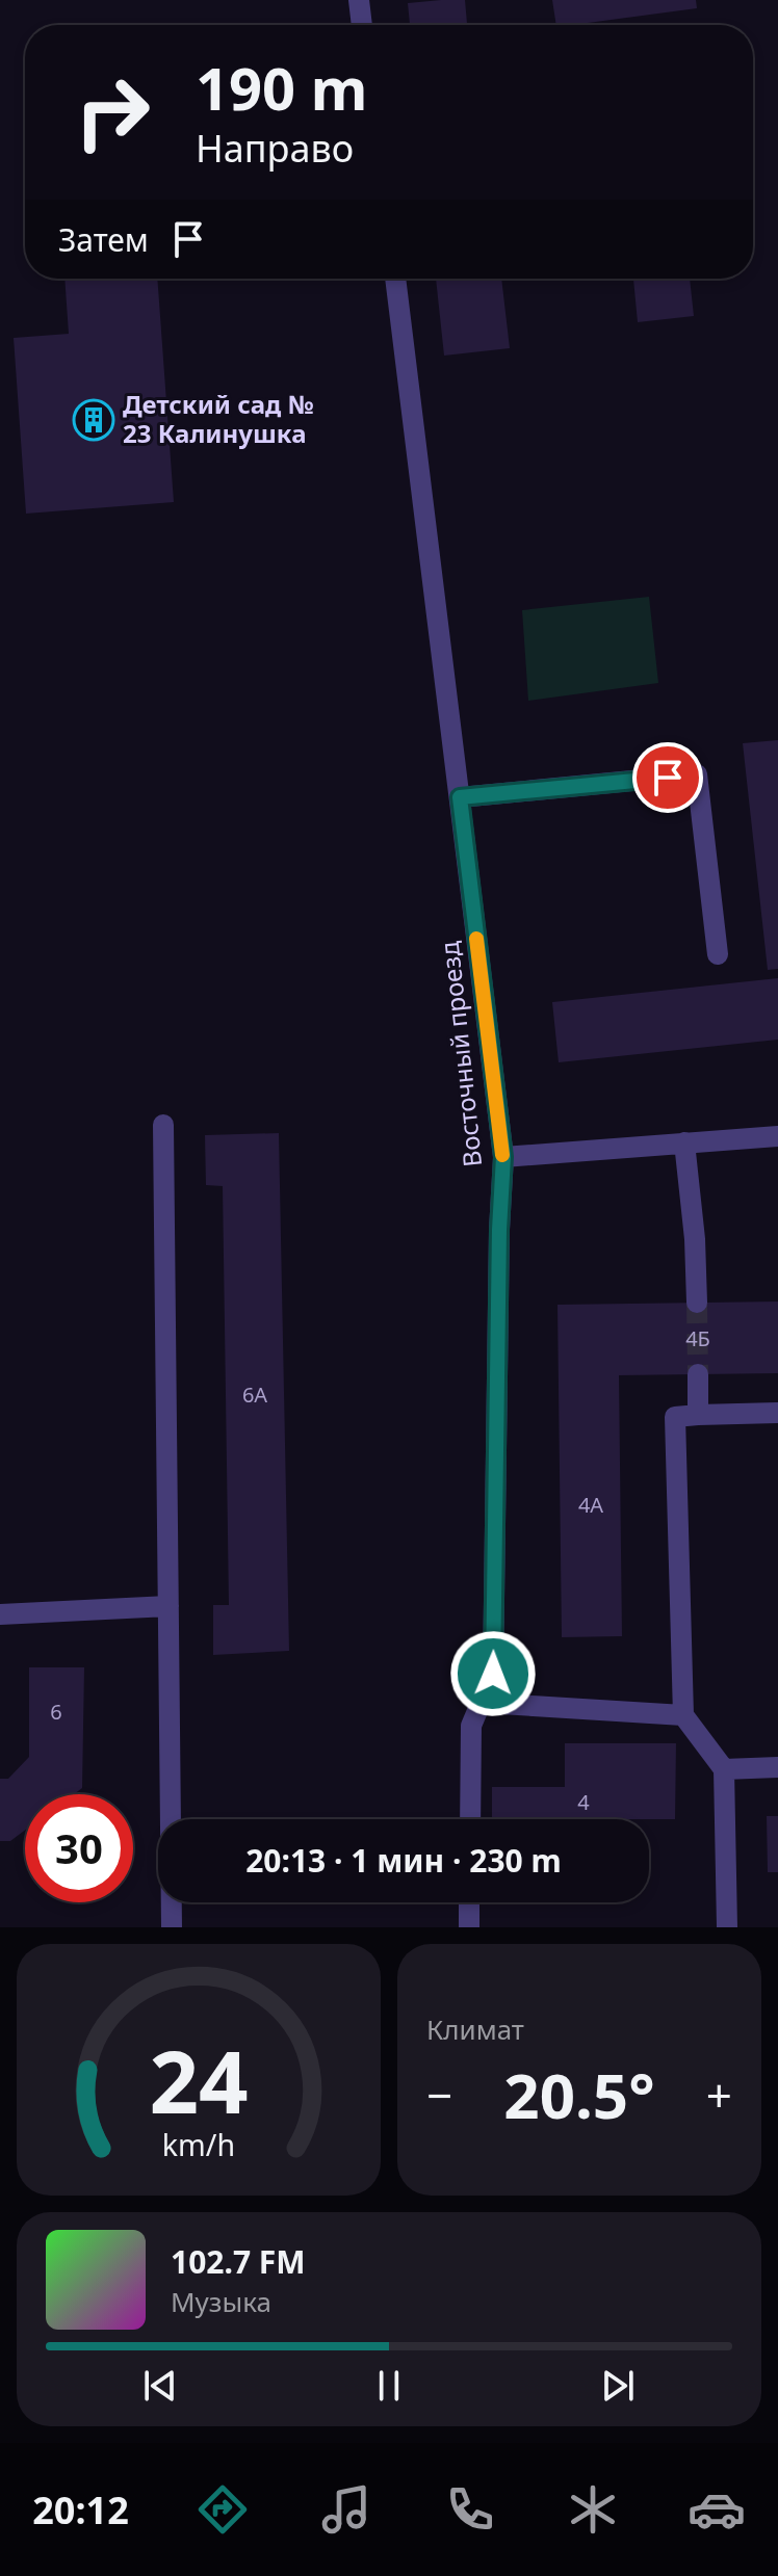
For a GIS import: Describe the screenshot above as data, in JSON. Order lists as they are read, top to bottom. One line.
{"streets":{"street":["Восточный проезд"]},"places":{"building":["Детский сад № 23 Калинушка"]},"house_numbers":["4Б","6А","4А","6","4"],"page":{"turn":["190 m","Направо"],"then":"Затем","limit":"30","trip":"20:13 · 1 мин · 230 m","tile":"Климат","heat":["−","20.5°","+"],"song":["102.7 FM","Музыка"],"tabs":"20:12","gauge":["24","km/h"]}}
